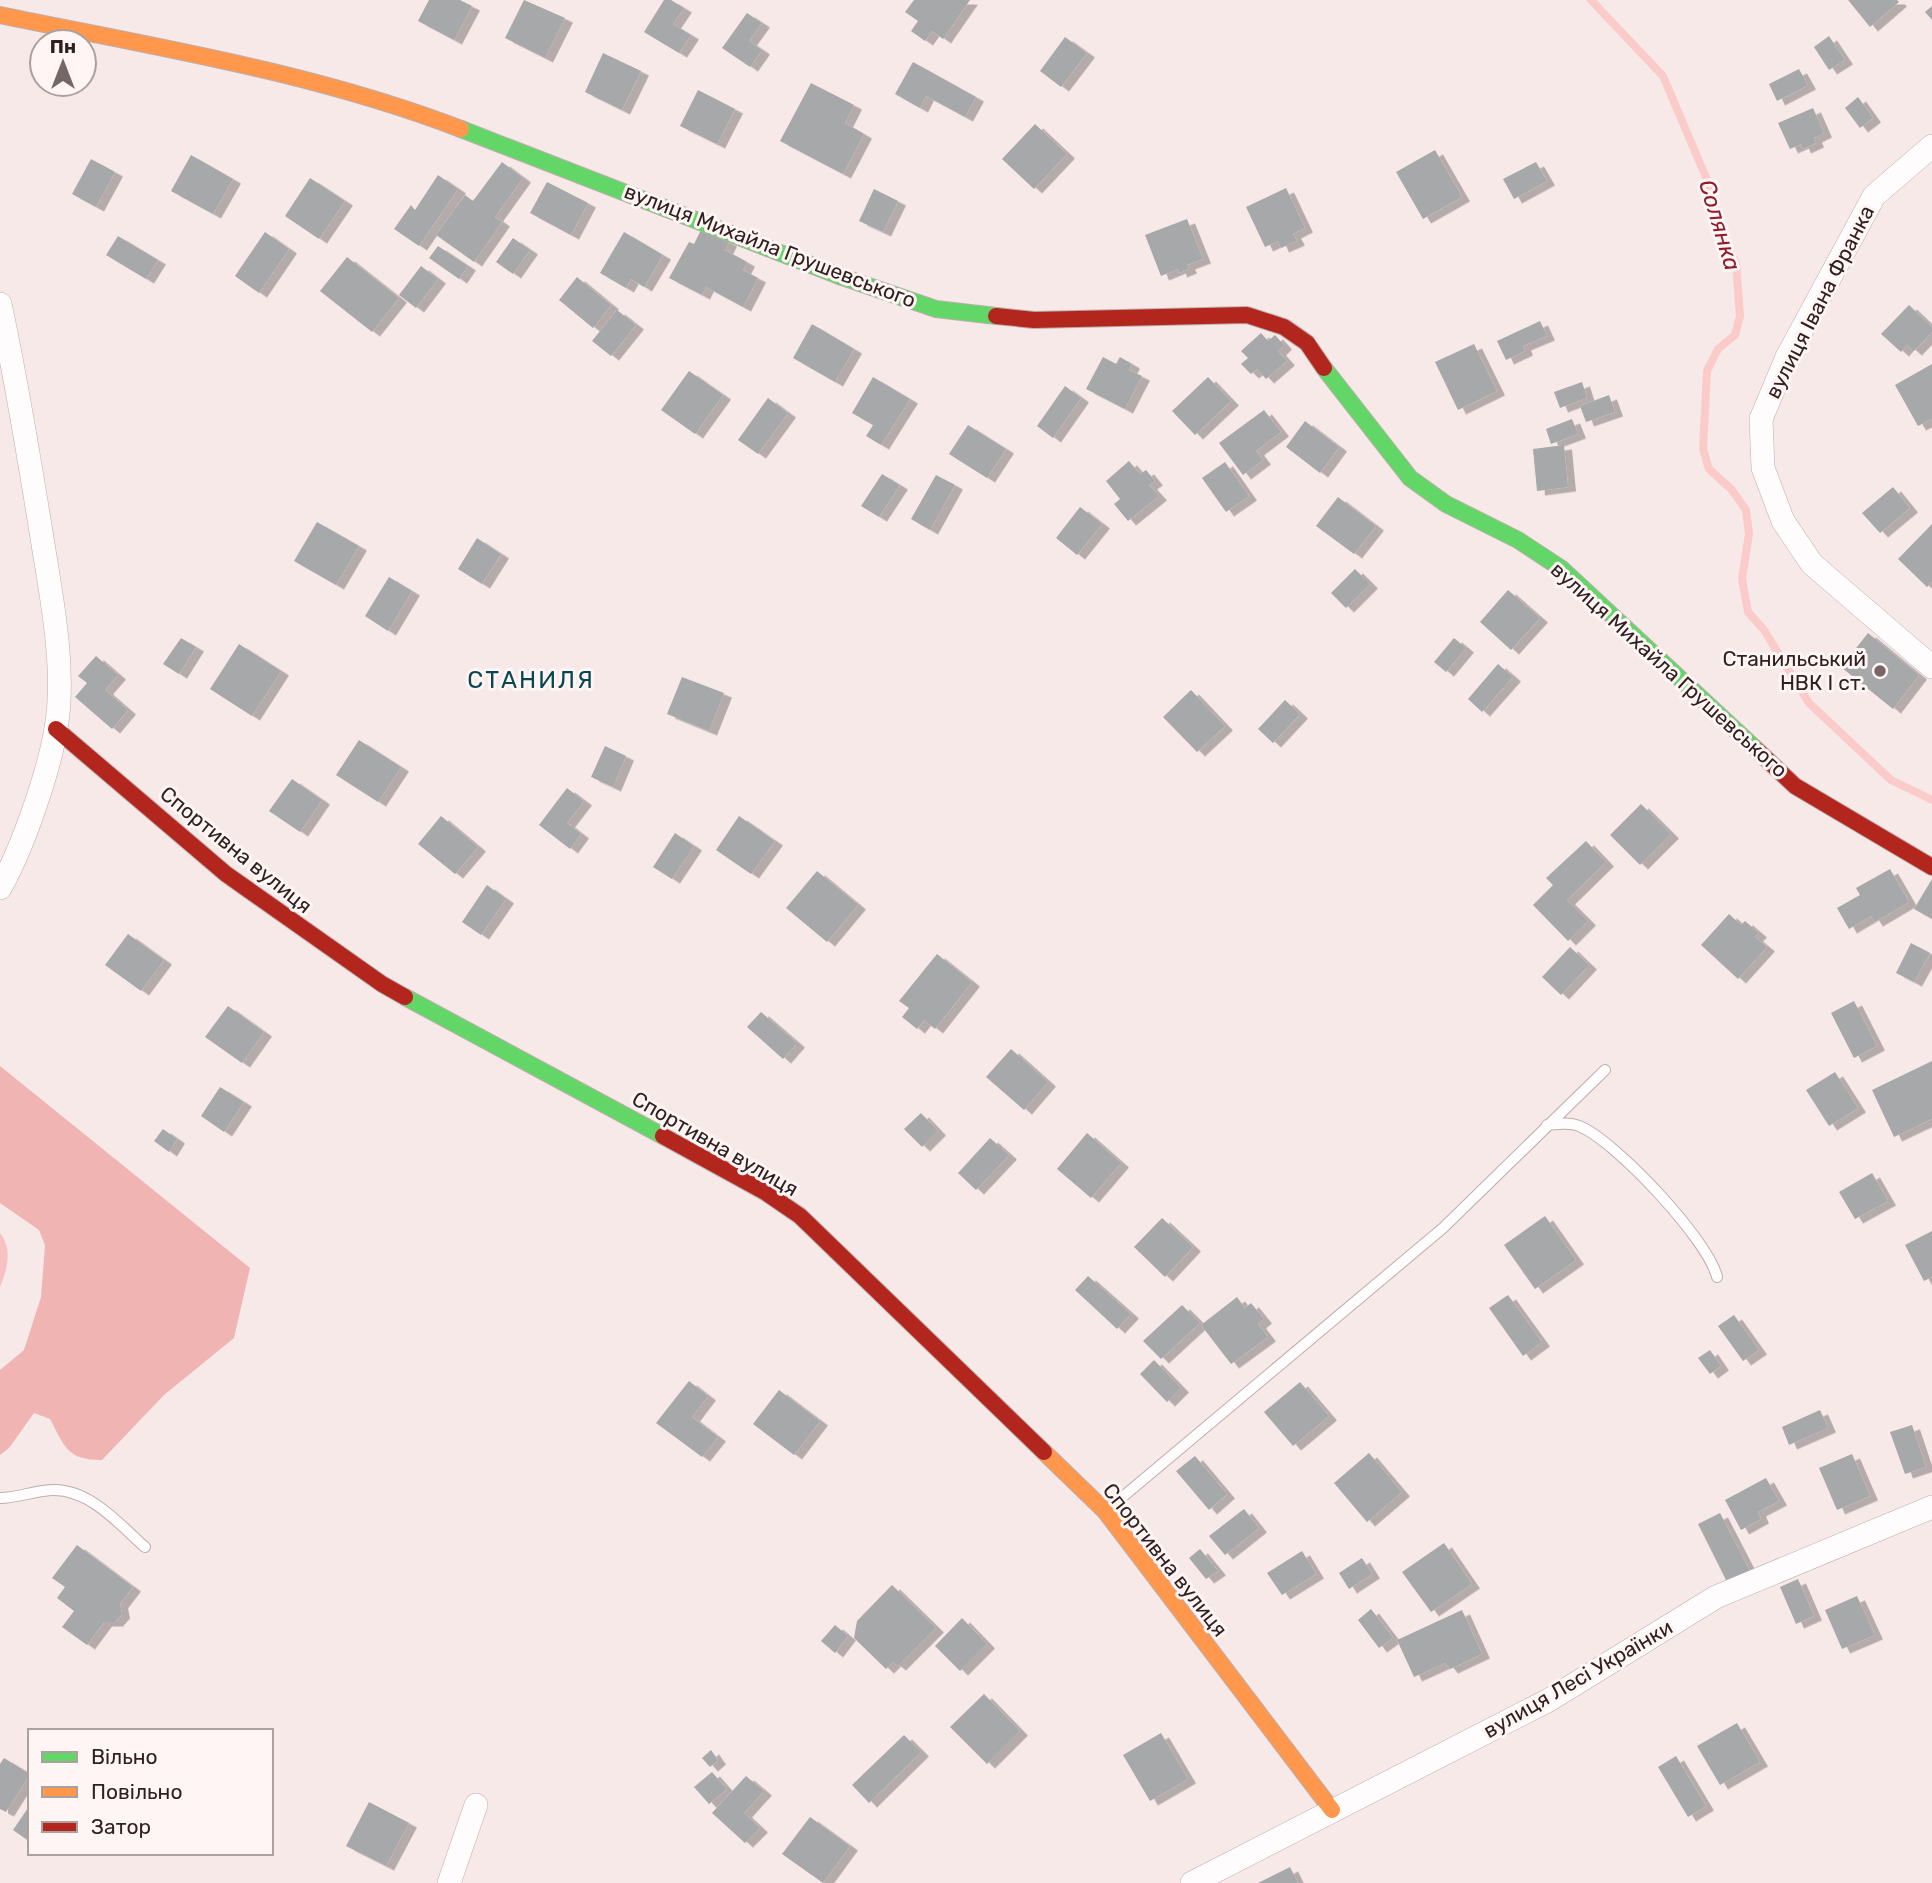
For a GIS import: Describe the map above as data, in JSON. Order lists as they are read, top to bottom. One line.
{"streets":{"street":["вулиця Михайла Грушевського","вулиця Івана Франка","Спортивна вулиця","вулиця Лесі Українки"]},"crossings":[["Спортивна вулиця","вулиця Лесі Українки"]],"districts":["СТАНИЛЯ"],"water":["Солянка"],"places":["Станильський НВК І ст."],"legend":["Вільно","Повільно","Затор"],"north":"top"}
